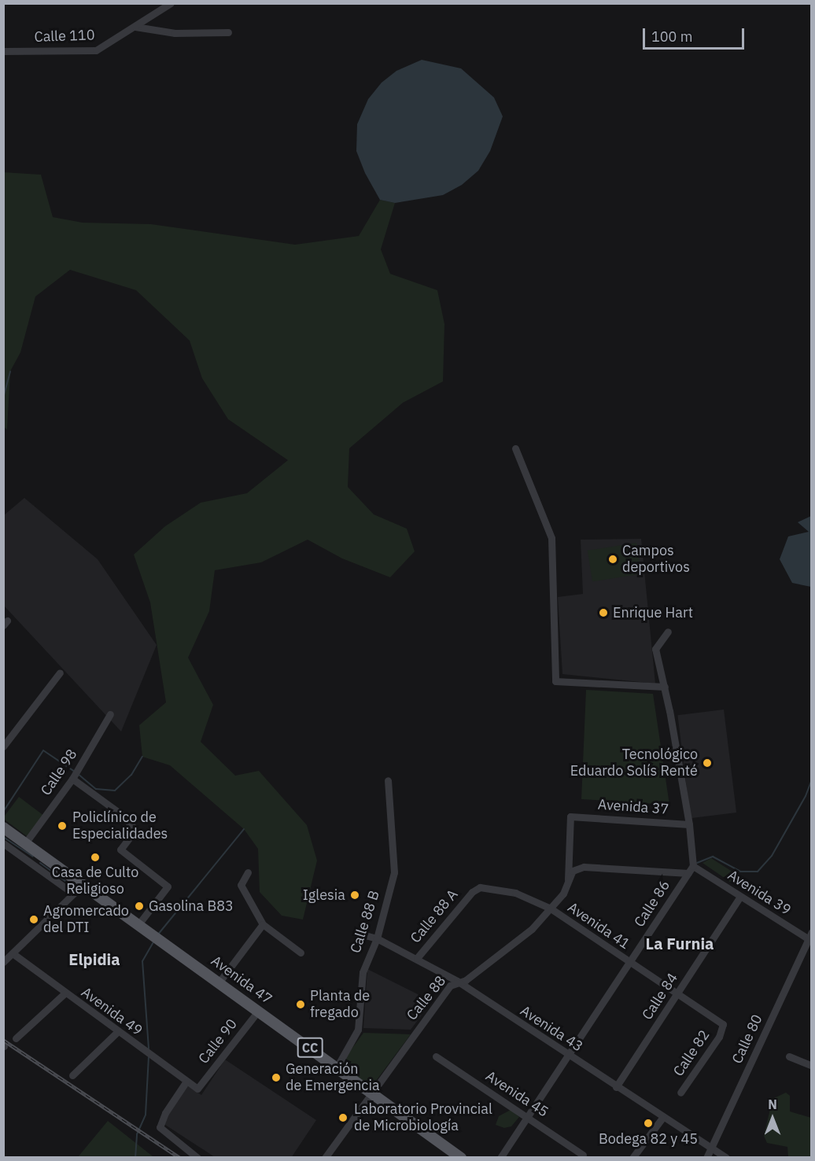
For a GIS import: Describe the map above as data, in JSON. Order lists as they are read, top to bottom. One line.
{"streets":{"main road":["Avenida 47","CC"],"street":["Calle 110","Calle 98","Avenida 37","Avenida 39","Calle 86","Calle 88 A","Calle 88 B","Avenida 41","Calle 84","Calle 88","Avenida 49","Avenida 43","Calle 80","Calle 90","Calle 82","Avenida 45"]},"crossings":[["Calle 98","Avenida 47"],["Avenida 37","Calle 88"],["Avenida 39","Calle 86"],["Avenida 39","Calle 84"],["Avenida 39","Calle 80"],["Calle 86","Avenida 41"],["Calle 86","Calle 88"],["Calle 86","Avenida 43"],["Calle 86","Avenida 45"],["Calle 88 A","Avenida 41"],["Calle 88 A","Avenida 43"],["Calle 88 B","Avenida 47"],["Calle 88 B","Avenida 43"],["Avenida 41","Calle 84"],["Avenida 41","Calle 88"],["Avenida 41","Calle 82"],["Avenida 47","Calle 88"],["Avenida 47","Calle 90"],["Calle 84","Avenida 43"],["Calle 88","Avenida 43"],["Avenida 49","Calle 90"],["Avenida 43","Calle 80"]],"districts":["La Furnia","Elpidia"],"places":["Campos deportivos","Enrique Hart","Tecnológico Eduardo Solís Renté","Policlínico de Especialidades","Casa de Culto Religioso","Iglesia","Gasolina B83","Agromercado del DTI","Planta de fregado","Generación de Emergencia","Laboratorio Provincial de Microbiología","Bodega 82 y 45"],"scale_bar":"100 m","north":"top"}
